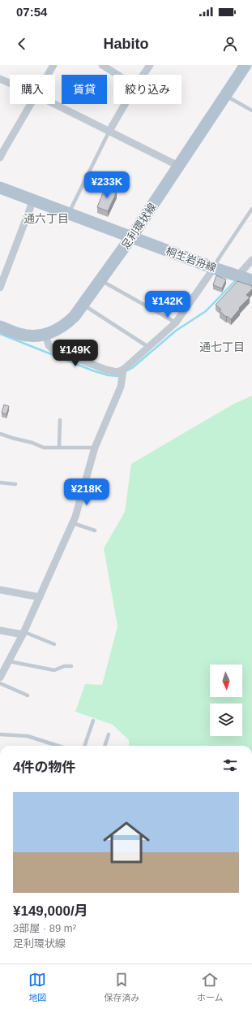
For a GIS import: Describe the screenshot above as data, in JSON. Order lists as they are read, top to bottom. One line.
{"streets":{"main road":["足利環状線","桐生岩舟線"]},"crossings":[["足利環状線","桐生岩舟線"]],"districts":["通六丁目","通七丁目"],"north":"bottom","page":{"status":"07:54","header":"Habito","chip":["購入","賃貸","絞り込み"],"price":["¥233K","¥142K","¥149K","¥218K"],"heading":"4件の物件","list":[{"name":"¥149,000/月","note":"3部屋 · 89 m² · 足利環状線"}],"tabs":["地図","保存済み","ホーム"]}}
